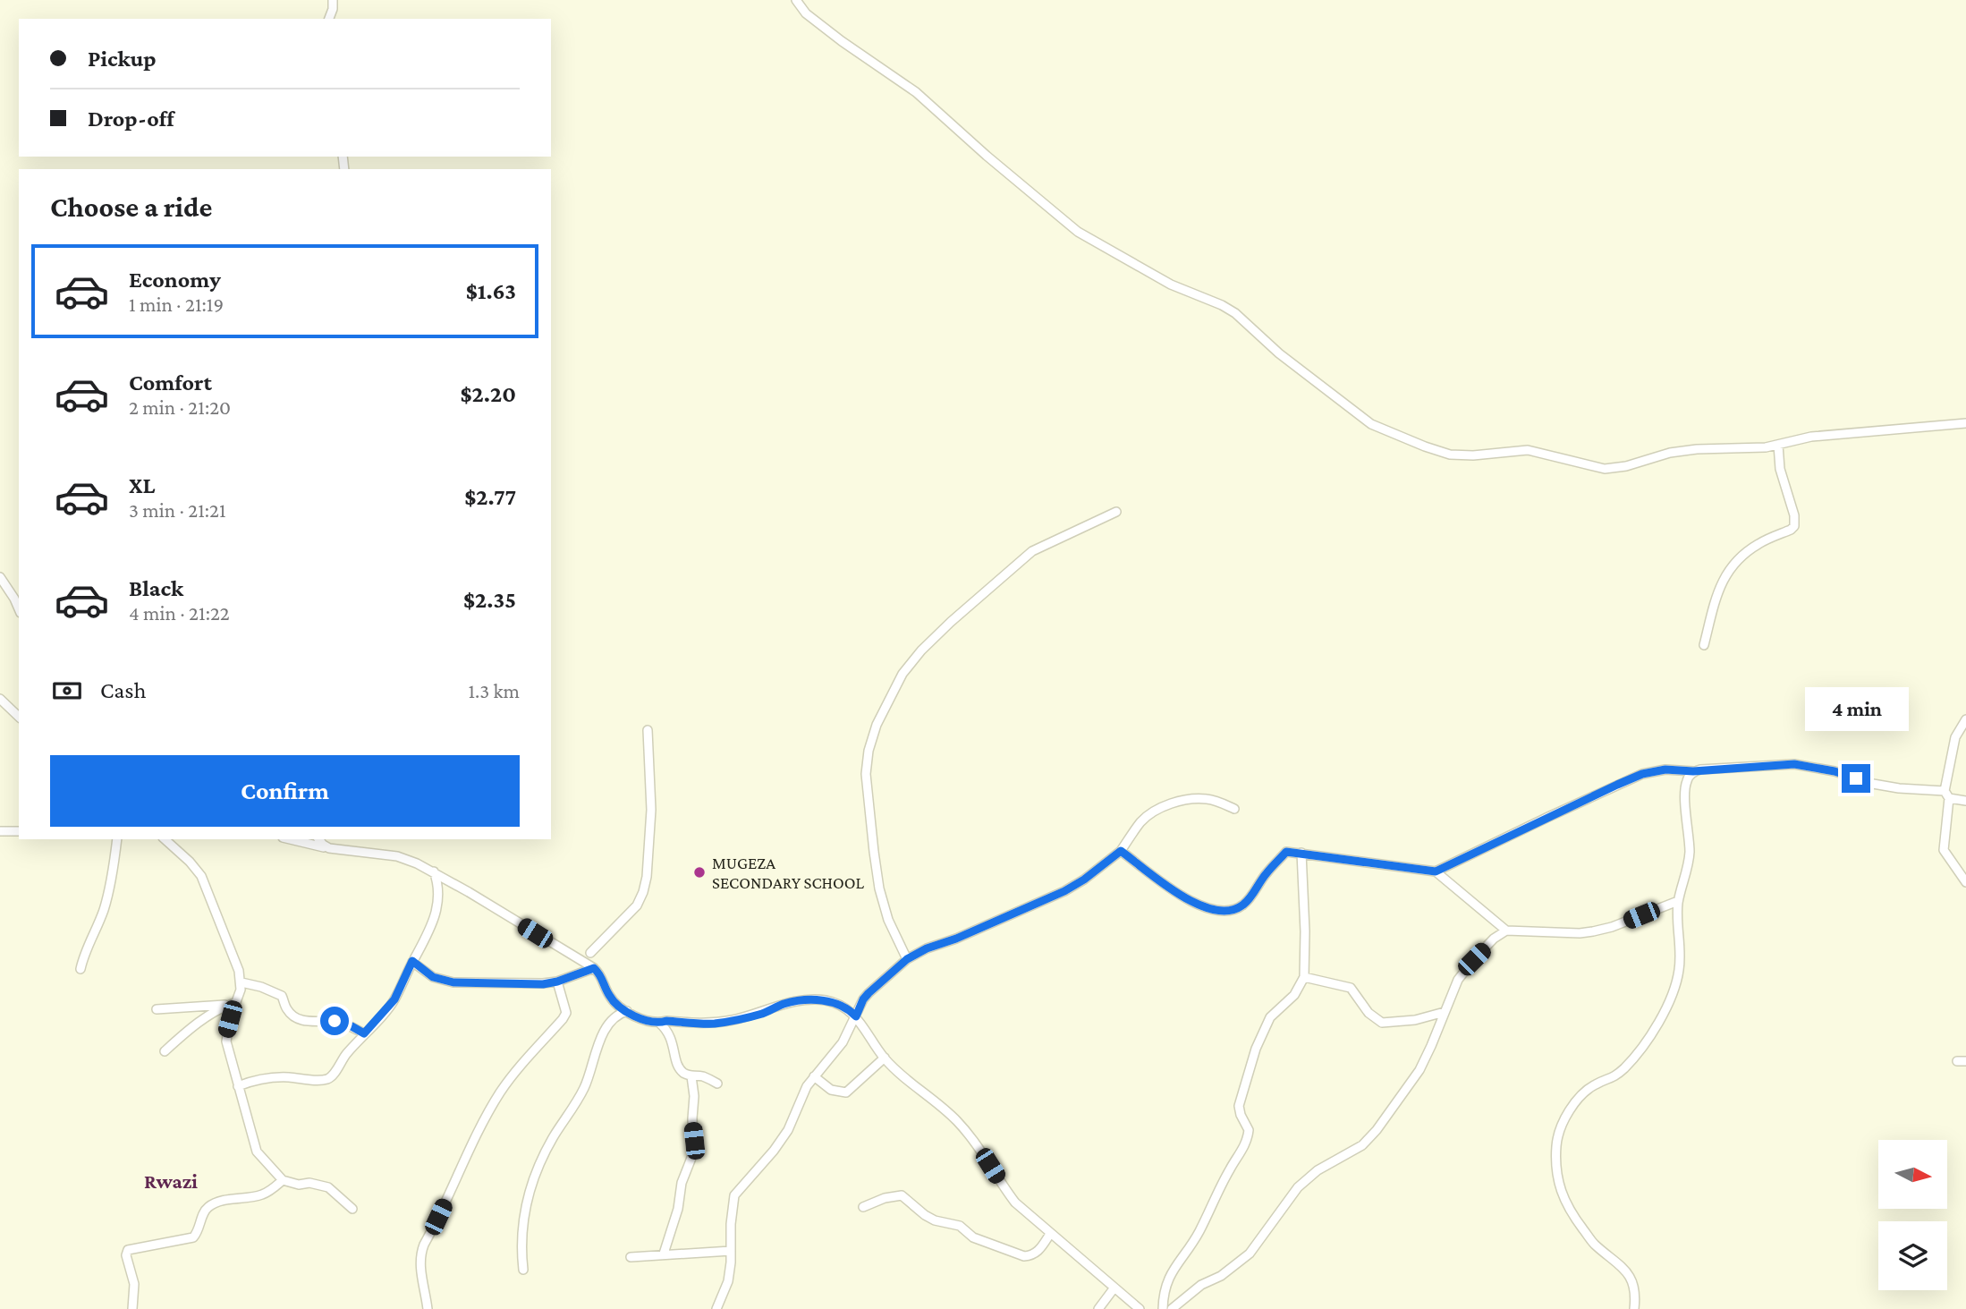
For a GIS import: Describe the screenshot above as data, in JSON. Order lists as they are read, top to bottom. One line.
{"districts":["Rwazi"],"places":["MUGEZA SECONDARY SCHOOL"],"north":"right","page":{"banner":["Pickup","Drop-off"],"heading":"Choose a ride","list":[{"name":"Economy","note":"1 min · 21:19","value":"$1.63"},{"name":"Comfort","note":"2 min · 21:20","value":"$2.20"},{"name":"XL","note":"3 min · 21:21","value":"$2.77"},{"name":"Black","note":"4 min · 21:22","value":"$2.35"}],"pay":["Cash","1.3 km"],"bubble":"4 min","buttons":"Confirm"}}
